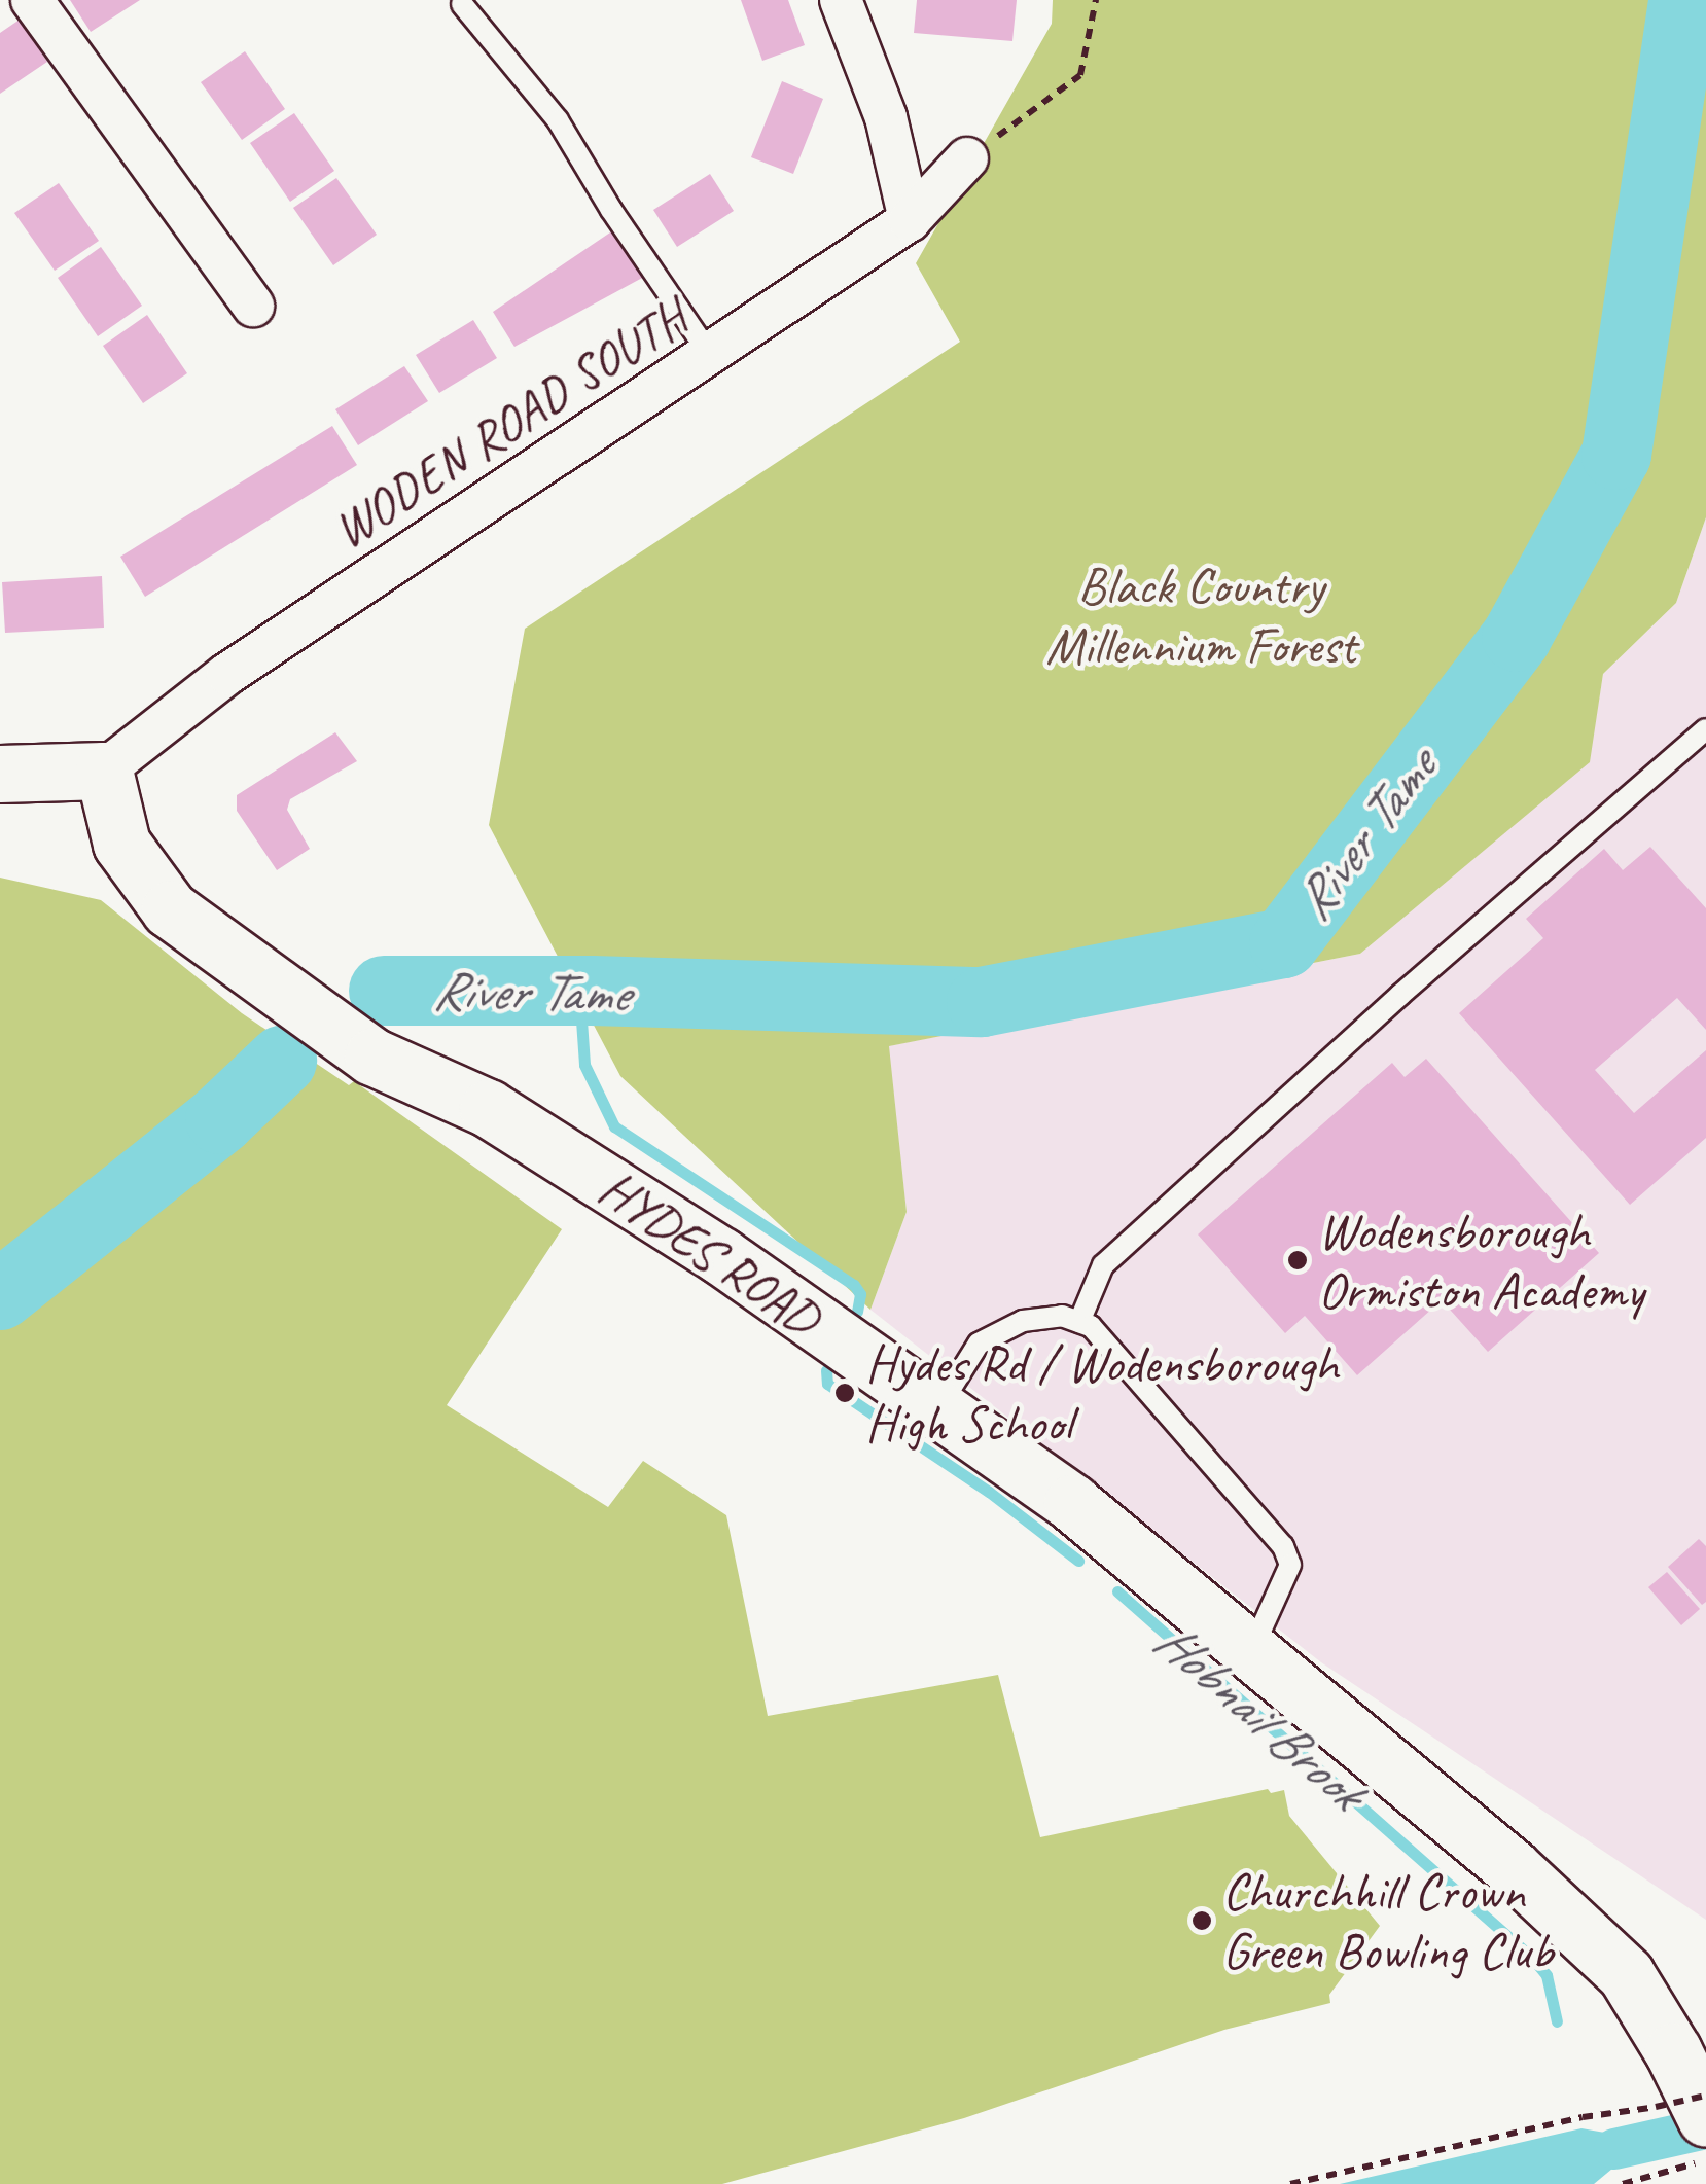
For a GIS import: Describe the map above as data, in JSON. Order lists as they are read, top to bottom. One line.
{"streets":{"street":["WODEN ROAD SOUTH","HYDES ROAD"]},"crossings":[["WODEN ROAD SOUTH","HYDES ROAD"]],"water":["River Tame","Hobnail Brook"],"parks":["Black Country Millennium Forest"],"places":["Wodensborough Ormiston Academy","Hydes Rd / Wodensborough High School","Churchhill Crown Green Bowling Club"]}
